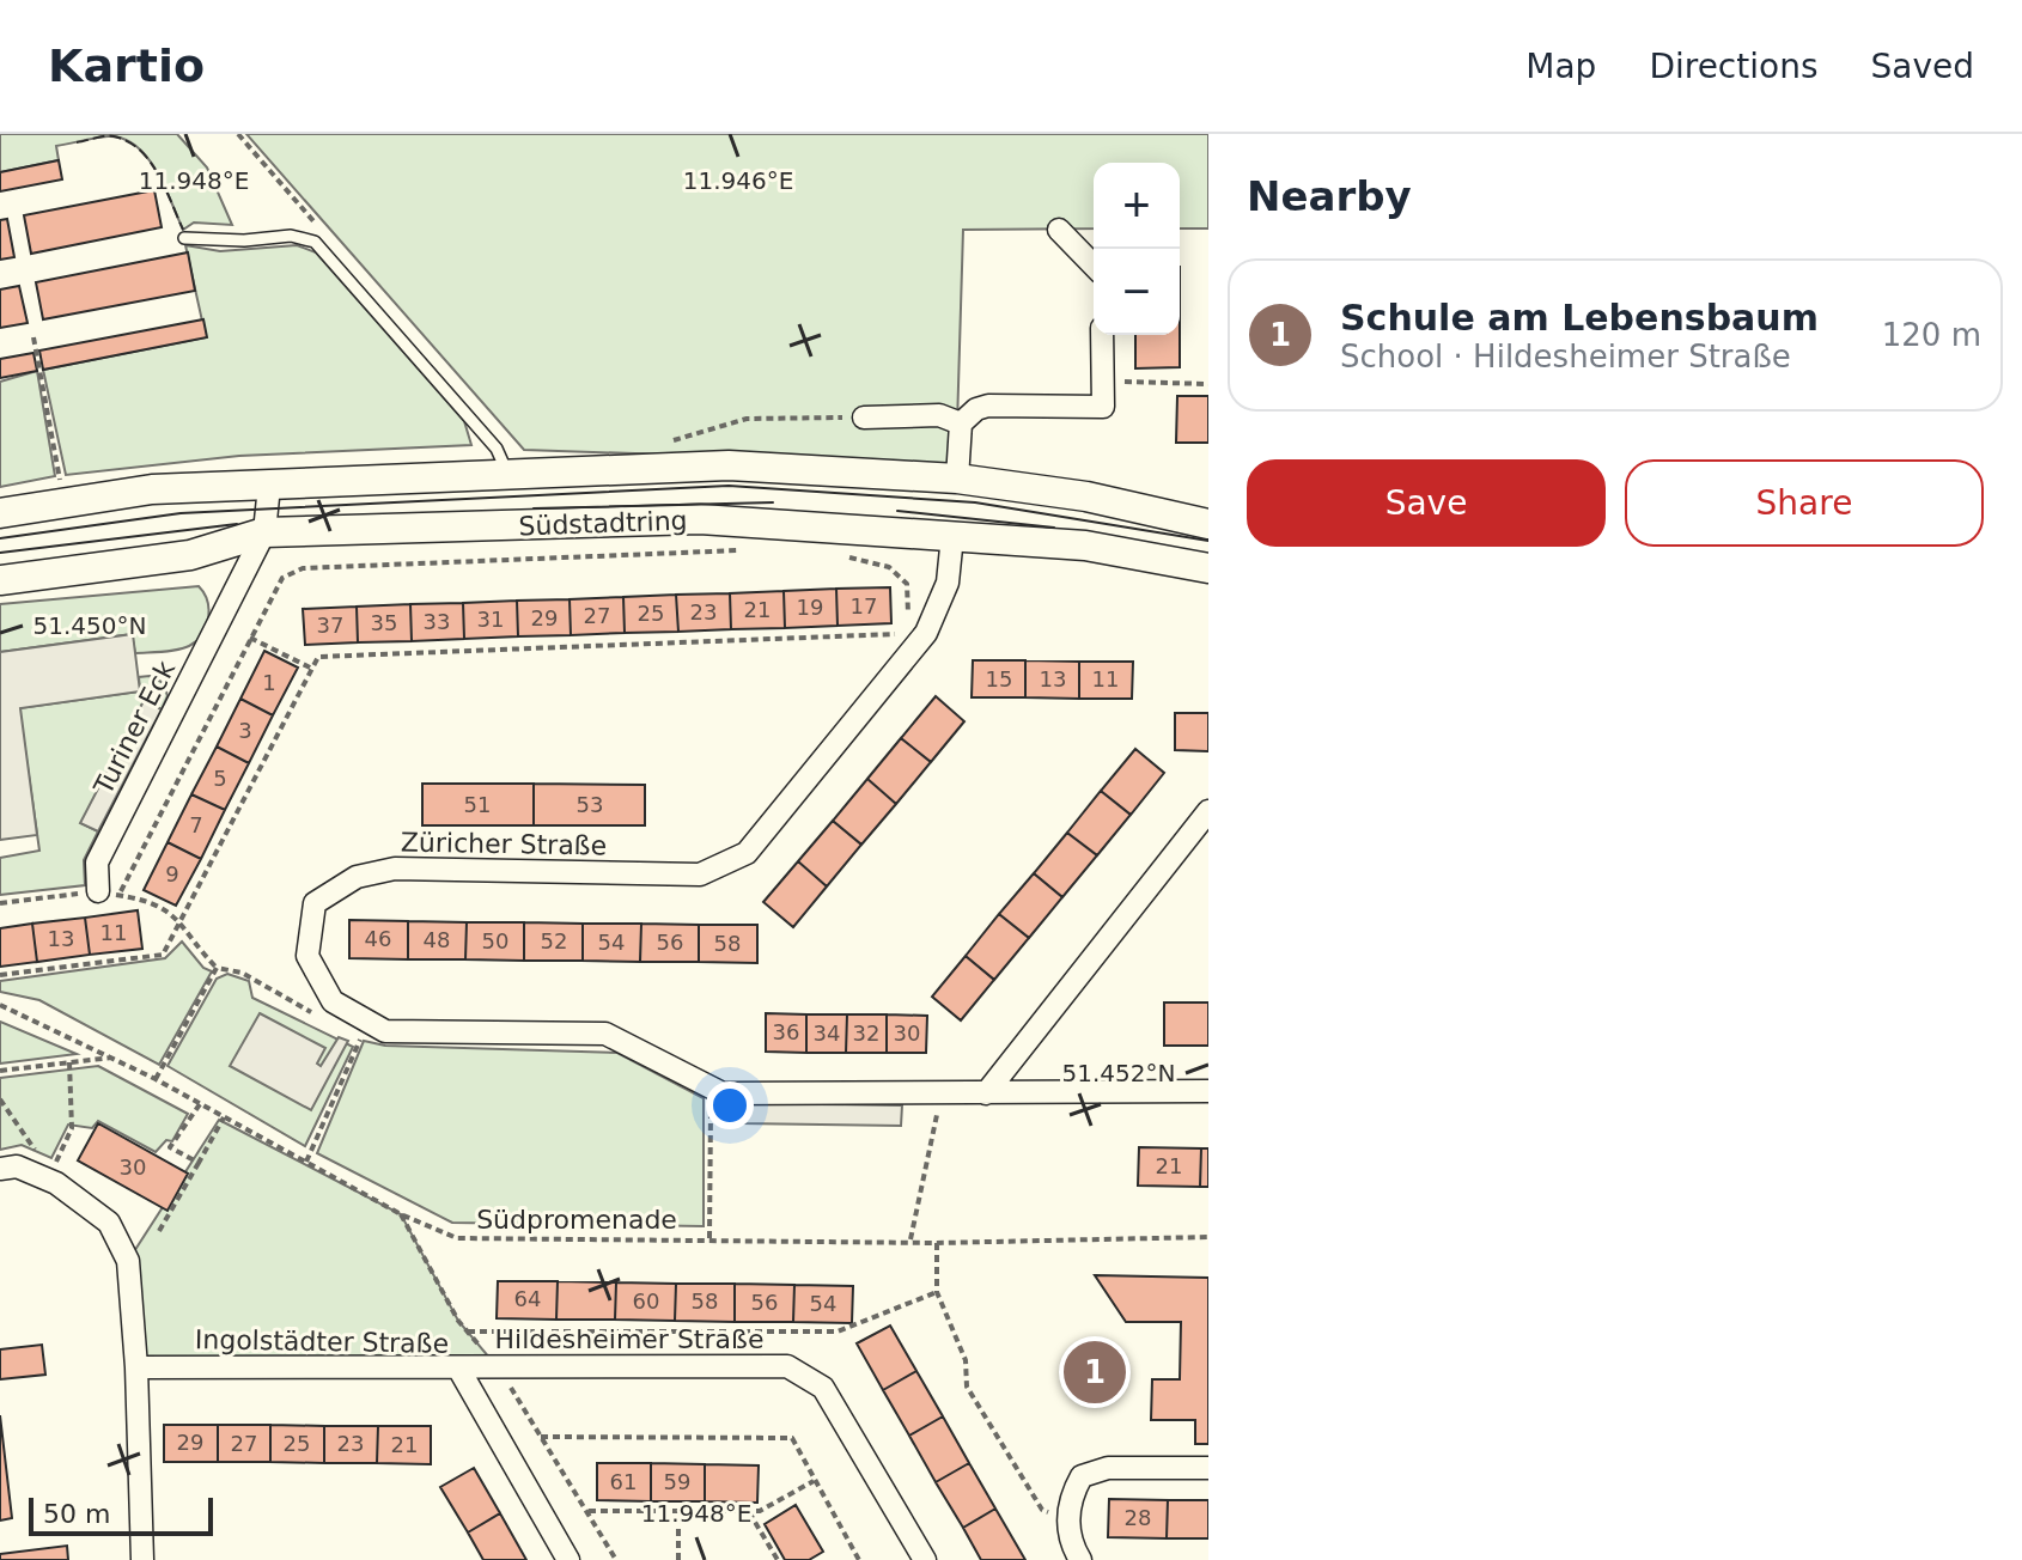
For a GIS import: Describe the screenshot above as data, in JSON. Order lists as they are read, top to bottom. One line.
{"streets":{"street":["Südstadtring","Turiner Eck","Züricher Straße","Hildesheimer Straße","Ingolstädter Straße"],"path":["Südpromenade"]},"crossings":[["Südstadtring","Turiner Eck"],["Südstadtring","Züricher Straße"],["Hildesheimer Straße","Ingolstädter Straße"]],"house_numbers":["17","19","21","23","25","27","29","31","33","35","37","15","13","11","1","3","5","51","53","7","9","11","13","46","48","50","52","54","56","58","36","34","32","30","21","30","64","60","58","56","54","29","27","25","23","21","61","59","28"],"scale_bar":"50 m","page":{"header":"Kartio","nav":["Map","Directions","Saved"],"heading":"Nearby","map_buttons":["+","−"],"list":[{"mark":"1","name":"Schule am Lebensbaum","note":"School · Hildesheimer Straße","value":"120 m"}],"buttons":["Save","Share"],"pins":"1","scale":"50 m"},"coordinates":["11.948°E","11.946°E","51.450°N","51.452°N"]}
